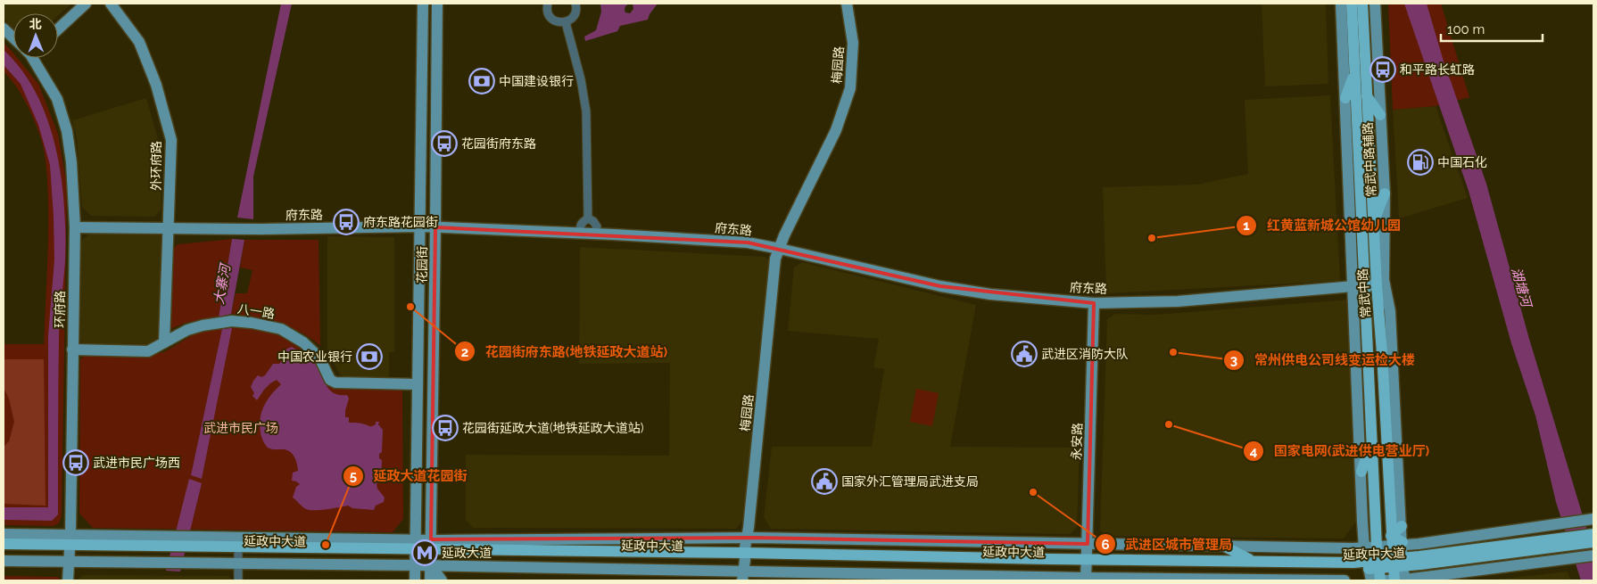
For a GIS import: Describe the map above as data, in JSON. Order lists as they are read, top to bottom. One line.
{"streets":{"main road":["常武中路","延政中大道"],"street":["梅园路","常武中路辅路","外环府路","府东路","花园街","环府路","八一路","永安路"]},"crossings":[["梅园路","府东路"],["梅园路","延政中大道"],["常武中路辅路","府东路"],["常武中路辅路","常武中路"],["常武中路辅路","延政中大道"],["外环府路","府东路"],["外环府路","八一路"],["府东路","花园街"],["府东路","常武中路"],["府东路","环府路"],["府东路","永安路"],["花园街","八一路"],["花园街","延政中大道"],["常武中路","延政中大道"],["环府路","八一路"],["永安路","延政中大道"]],"water":["大寨河","湖塘河"],"parks":["武进市民广场"],"places":{"bus stop":["和平路长虹路","花园街府东路","府东路花园街","花园街延政大道(地铁延政大道站)","武进市民广场西"],"bank":["中国建设银行","中国农业银行"],"fuel station":["中国石化"],"other":["红黄蓝新城公馆幼儿园","花园街府东路(地铁延政大道站)","常州供电公司线变运检大楼","国家电网(武进供电营业厅)","武进区城市管理局","延政大道花园街"],"public building":["武进区消防大队","国家外汇管理局武进支局"],"metro station":["延政大道"]},"scale_bar":"100 m","north":"top"}
